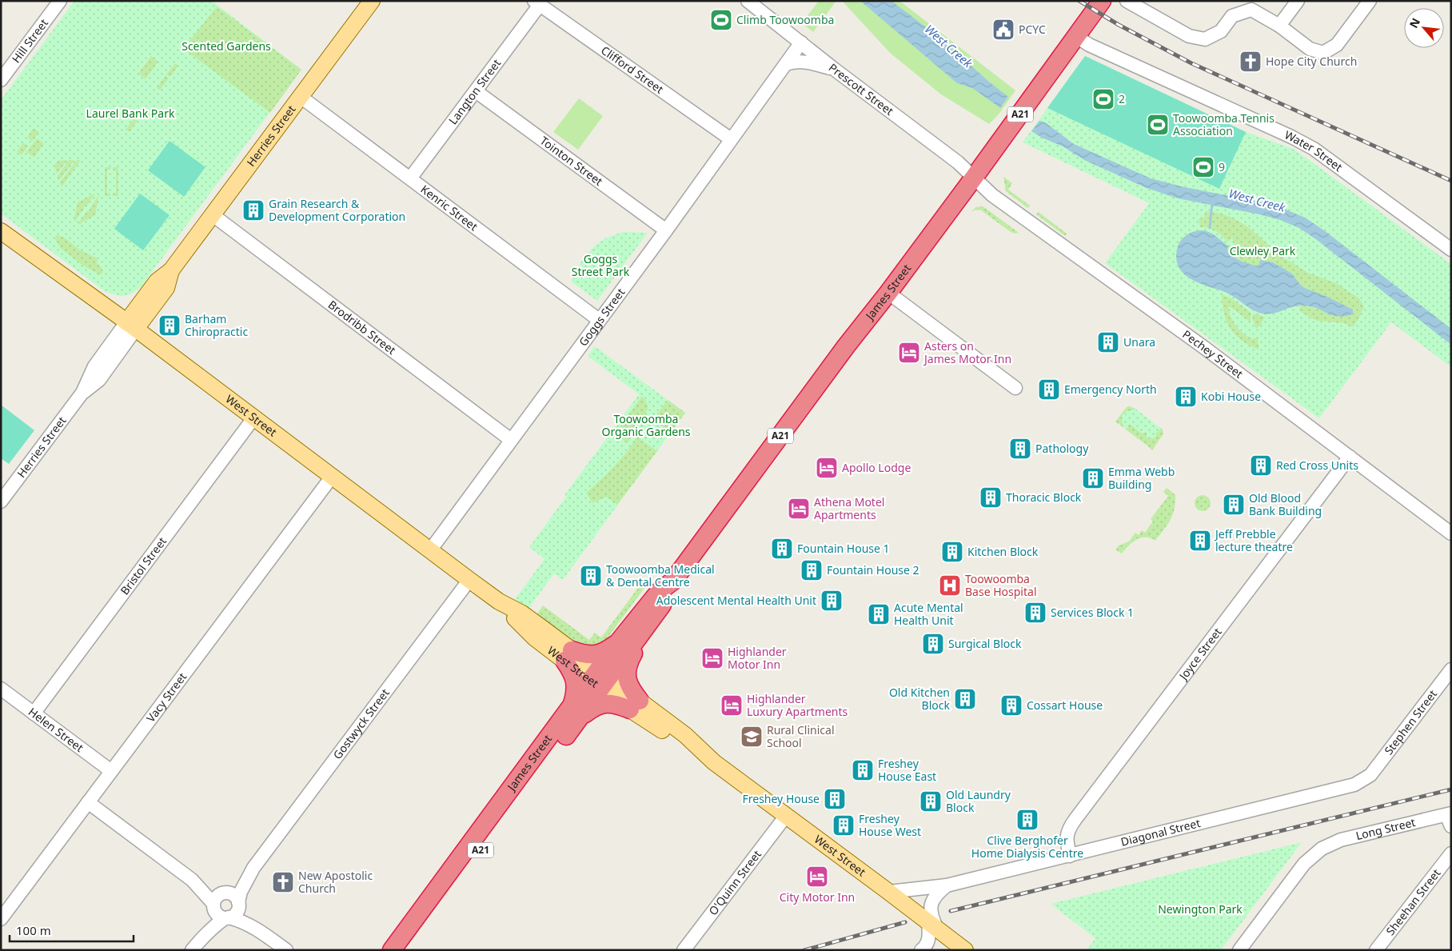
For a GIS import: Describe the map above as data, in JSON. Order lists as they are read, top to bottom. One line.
{"streets":{"highway":["A21","James Street"],"main road":["Herries Street","West Street"],"street":["Hill Street","Clifford Street","Prescott Street","Langton Street","Water Street","Tointon Street","Kenric Street","Goggs Street","Brodribb Street","Pechey Street","Bristol Street","Joyce Street","Vacy Street","Stephen Street","Gostwyck Street","Helen Street","Long Street","Diagonal Street","O'Quinn Street","Sheehan Street"]},"crossings":[["Clifford Street","Langton Street"],["Clifford Street","Goggs Street"],["Prescott Street","James Street"],["Prescott Street","Goggs Street"],["Prescott Street","Pechey Street"],["Langton Street","Tointon Street"],["Langton Street","Kenric Street"],["Herries Street","Kenric Street"],["Herries Street","Brodribb Street"],["Herries Street","West Street"],["Water Street","James Street"],["Tointon Street","Goggs Street"],["Kenric Street","Goggs Street"],["James Street","Pechey Street"],["James Street","West Street"],["Goggs Street","Brodribb Street"],["Goggs Street","West Street"],["Pechey Street","Joyce Street"],["West Street","Bristol Street"],["West Street","Vacy Street"],["West Street","Gostwyck Street"],["West Street","Diagonal Street"],["West Street","O'Quinn Street"],["Bristol Street","Helen Street"],["Joyce Street","Diagonal Street"],["Vacy Street","Helen Street"],["Stephen Street","Diagonal Street"]],"water":["West Creek"],"parks":["Scented Gardens","Laurel Bank Park","Clewley Park","Goggs Street Park","Toowoomba Organic Gardens","Newington Park"],"places":{"sports":["Climb Toowoomba","2","Toowoomba Tennis Association","9"],"public building":["PCYC"],"church":["Hope City Church","New Apostolic Church"],"building":["Grain Research & Development Corporation","Barham Chiropractic","Unara","Emergency North","Kobi House","Pathology","Red Cross Units","Emma Webb Building","Thoracic Block","Old Blood Bank Building","Jeff Prebble lecture theatre","Fountain House 1","Kitchen Block","Fountain House 2","Toowoomba Medical & Dental Centre","Adolescent Mental Health Unit","Services Block 1","Acute Mental Health Unit","Surgical Block","Old Kitchen Block","Cossart House","Freshey House East","Freshey House","Old Laundry Block","Clive Berghofer Home Dialysis Centre","Freshey House West"],"hotel":["Asters on James Motor Inn","Apollo Lodge","Athena Motel Apartments","Highlander Motor Inn","Highlander Luxury Apartments","City Motor Inn"],"hospital":["Toowoomba Base Hospital"],"school or university":["Rural Clinical School"]},"scale_bar":"100 m","north":"top left"}
